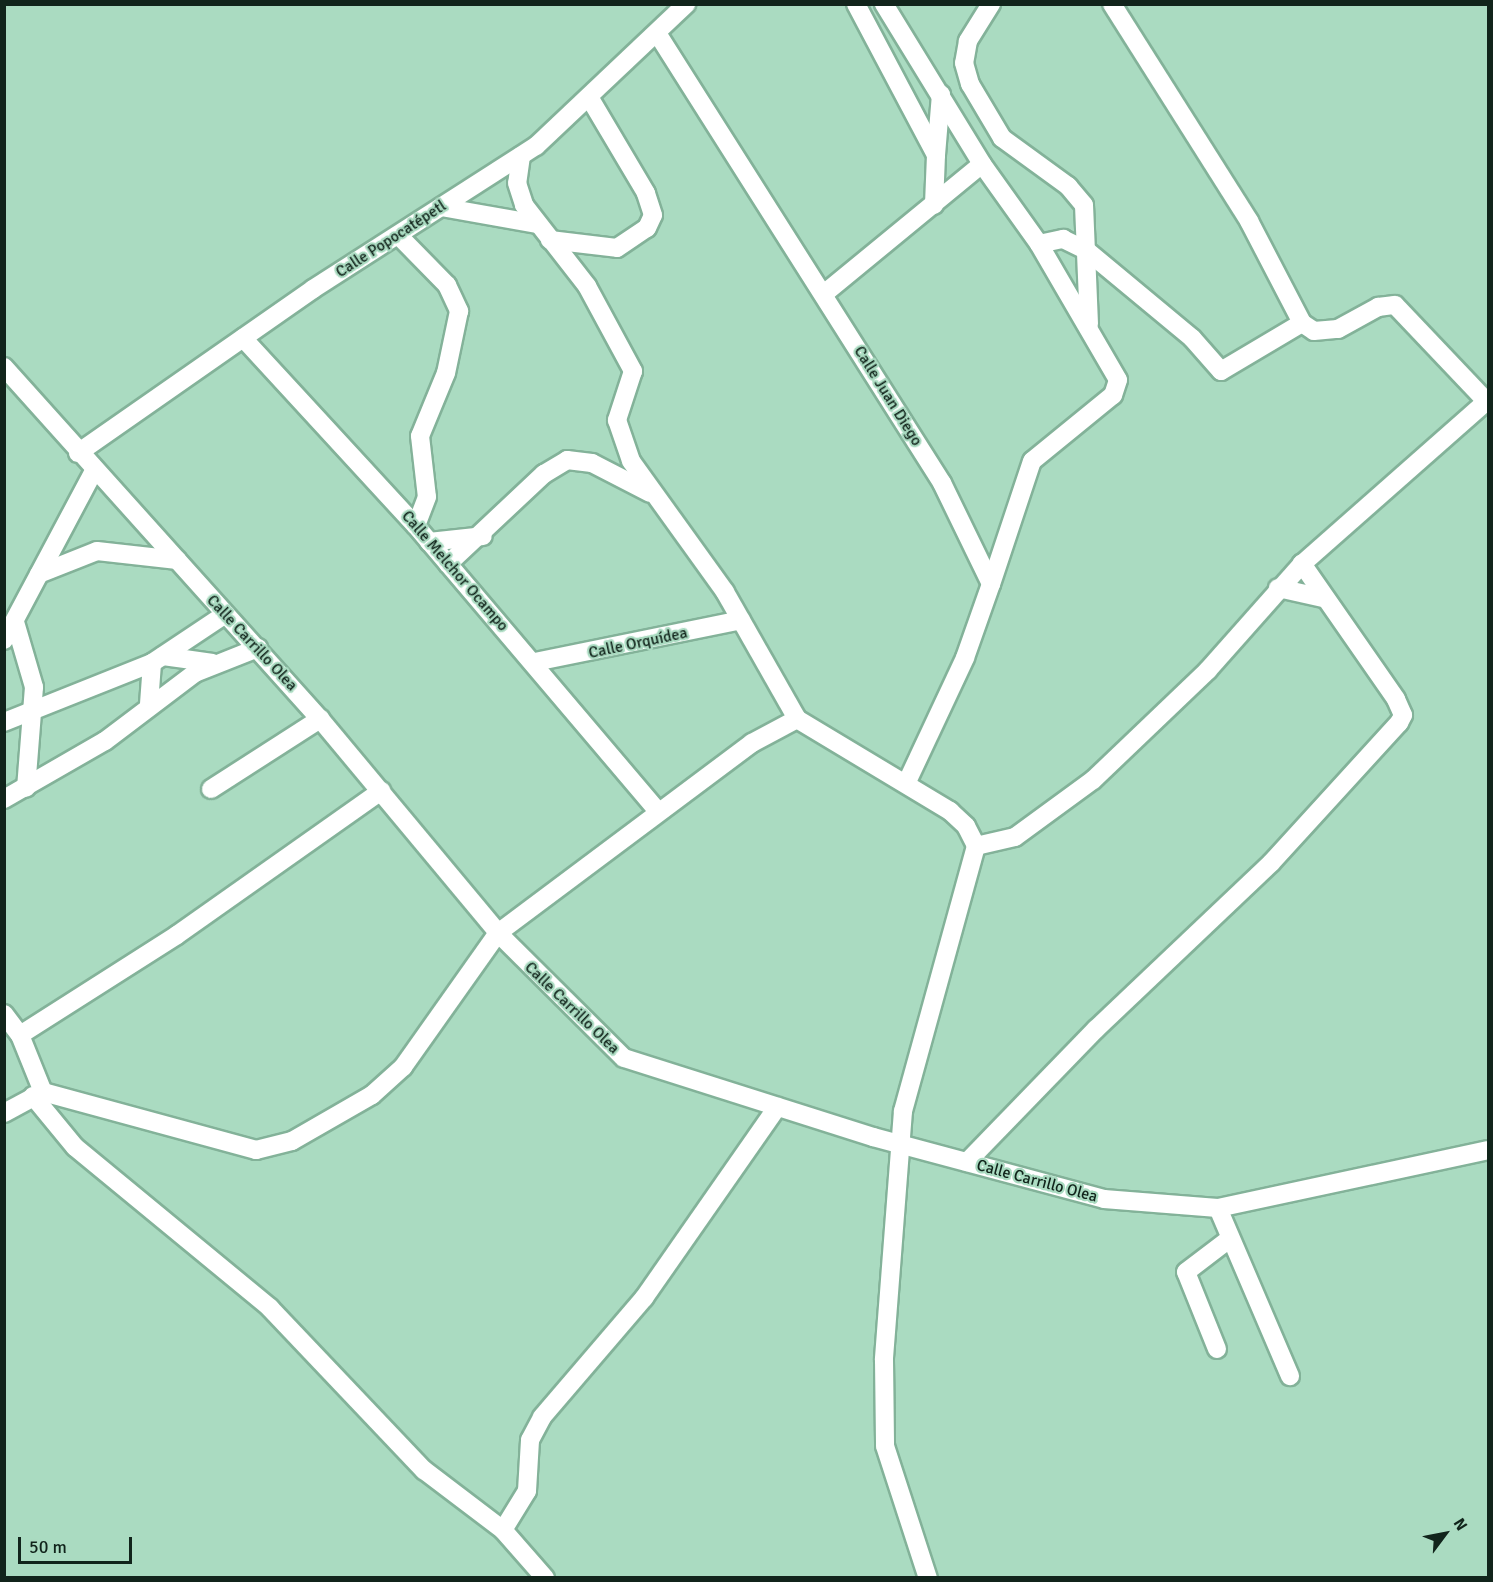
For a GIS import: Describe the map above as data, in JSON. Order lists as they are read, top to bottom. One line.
{"streets":{"street":["Calle Popocatépetl","Calle Juan Diego","Calle Melchor Ocampo","Calle Carrillo Olea","Calle Orquídea"]},"crossings":[["Calle Popocatépetl","Calle Juan Diego"],["Calle Popocatépetl","Calle Melchor Ocampo"],["Calle Popocatépetl","Calle Carrillo Olea"],["Calle Melchor Ocampo","Calle Orquídea"]],"scale_bar":"50 m","north":"top right"}
